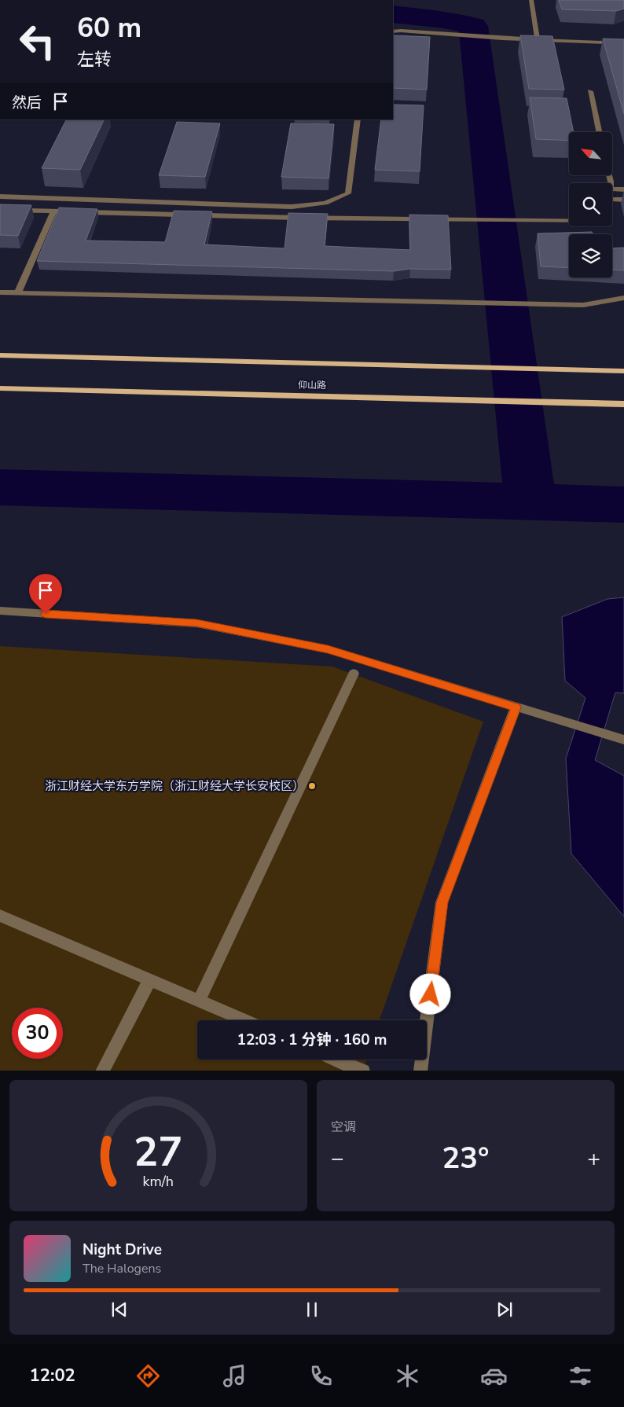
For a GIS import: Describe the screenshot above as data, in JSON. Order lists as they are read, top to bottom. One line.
{"streets":{"main road":["仰山路"]},"places":["浙江财经大学东方学院（浙江财经大学长安校区）"],"north":"top left","page":{"turn":["60 m","左转"],"then":"然后","limit":"30","trip":"12:03 · 1 分钟 · 160 m","tile":"空调","heat":["−","23°","+"],"song":["Night Drive","The Halogens"],"tabs":"12:02","gauge":["27","km/h"]}}
